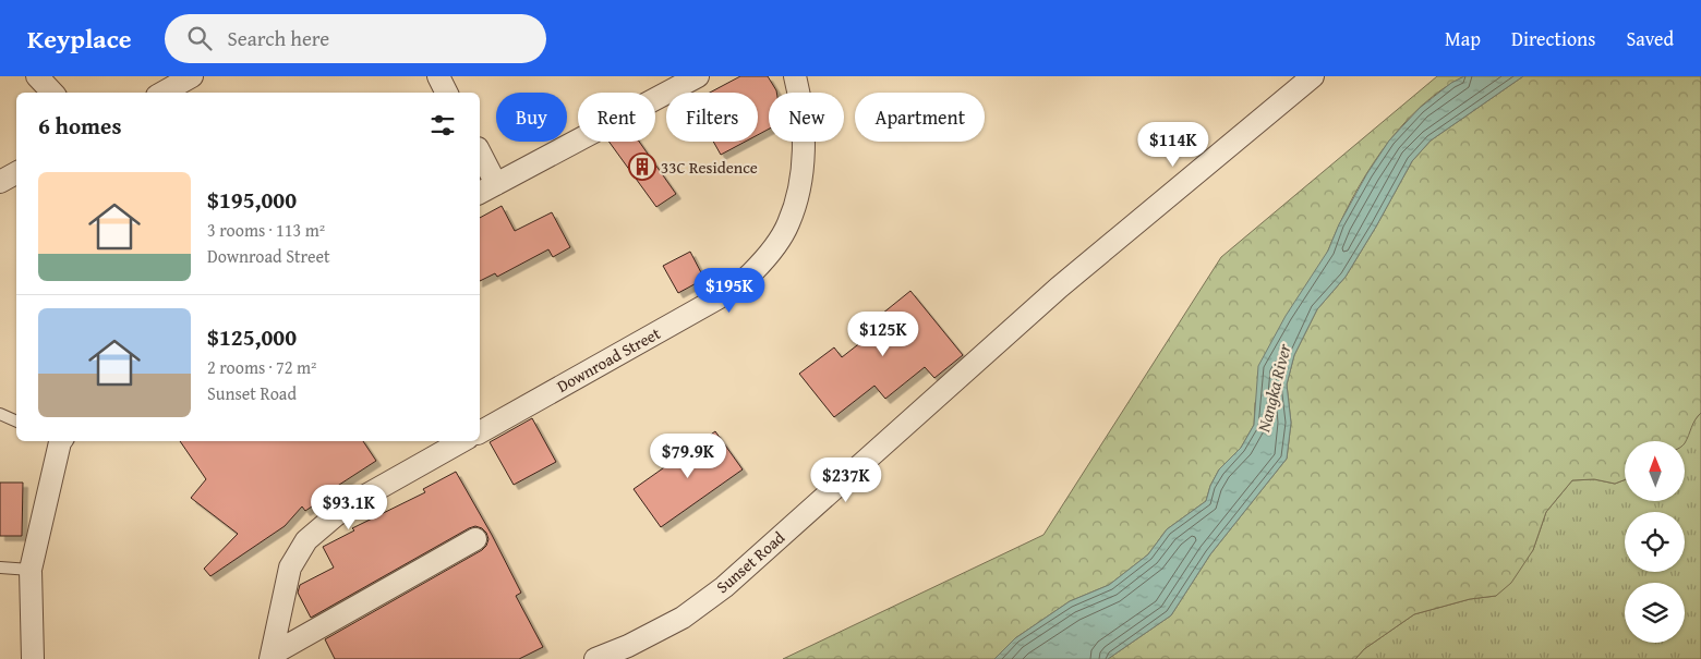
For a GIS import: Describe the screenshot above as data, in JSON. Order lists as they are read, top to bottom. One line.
{"streets":{"street":["Downroad Street","Sunset Road"]},"water":["Nangka River"],"places":{"building":["33C Residence"]},"north":"top","page":{"header":"Keyplace","search":"Search here","nav":["Map","Directions","Saved"],"chip":["Buy","Rent","Filters","New","Apartment"],"heading":"6 homes","price":["$114K","$195K","$125K","$79.9K","$237K","$93.1K"],"list":[{"name":"$195,000","note":"3 rooms · 113 m² · Downroad Street"},{"name":"$125,000","note":"2 rooms · 72 m² · Sunset Road"}]}}
